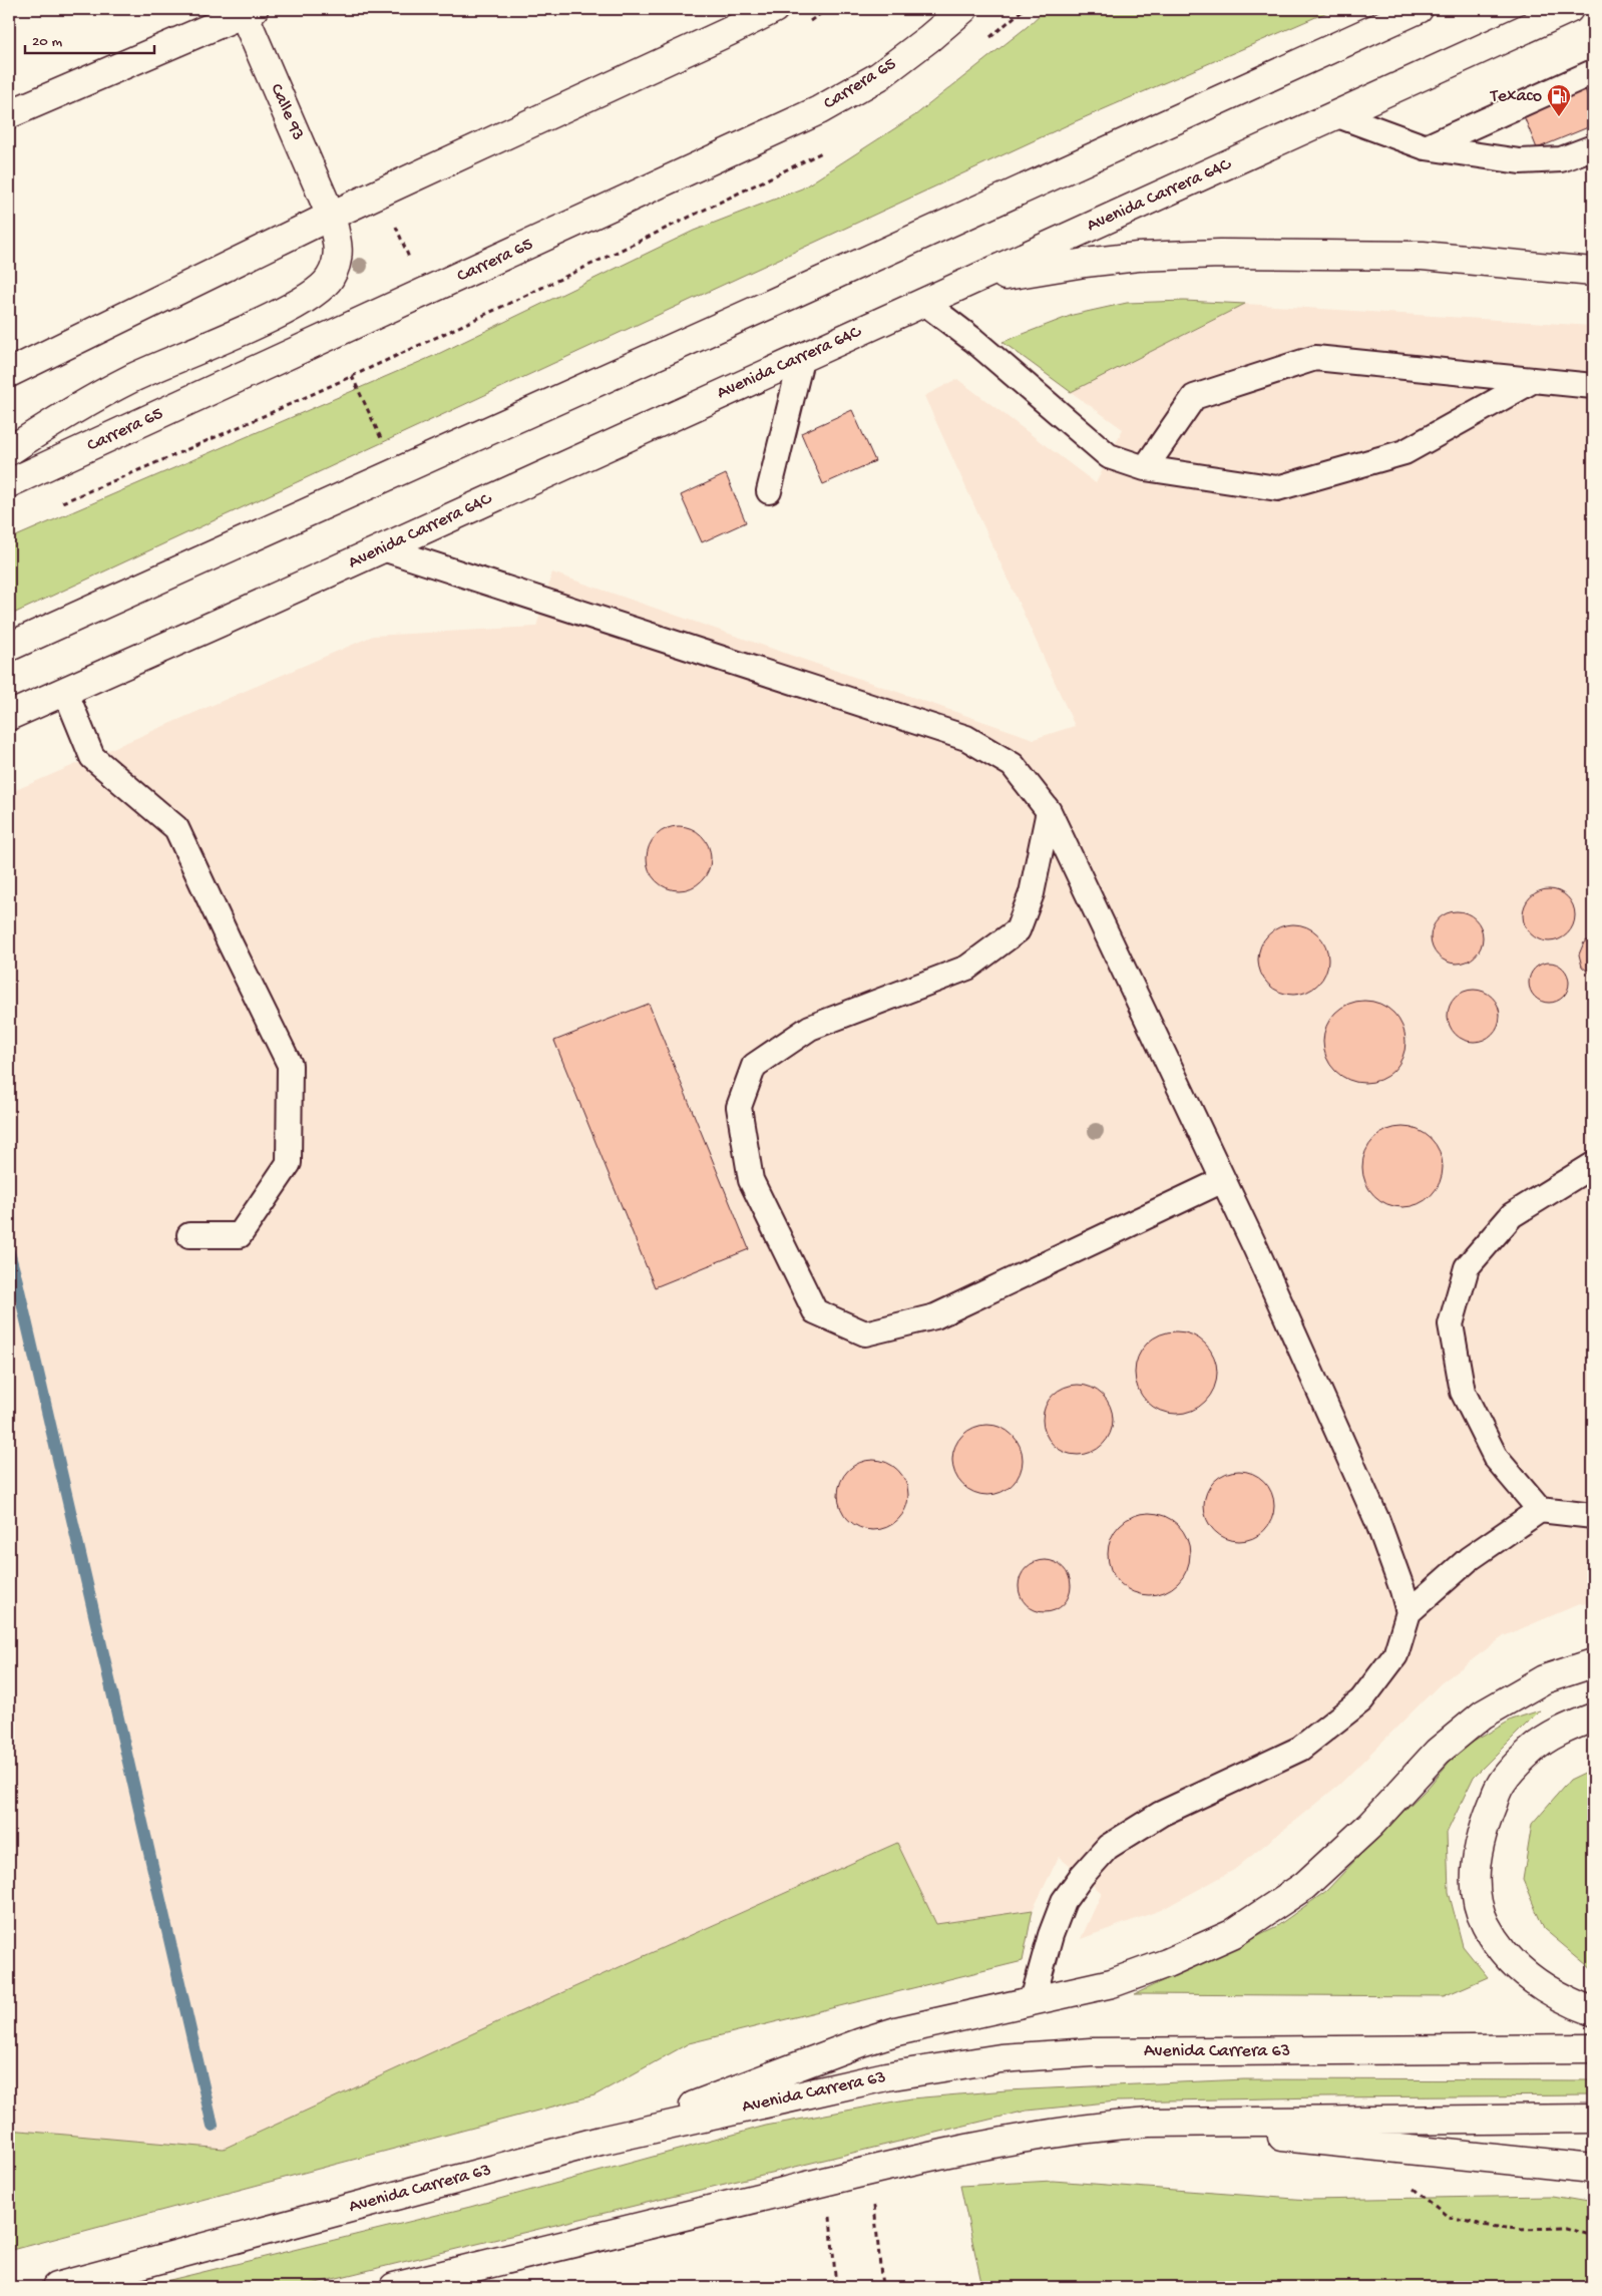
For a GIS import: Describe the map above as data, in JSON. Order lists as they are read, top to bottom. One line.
{"streets":{"main road":["Carrera 65","Calle 93","Avenida Carrera 64C","Avenida Carrera 63"]},"places":{"fuel station":["Texaco"]},"scale_bar":"20 m"}
